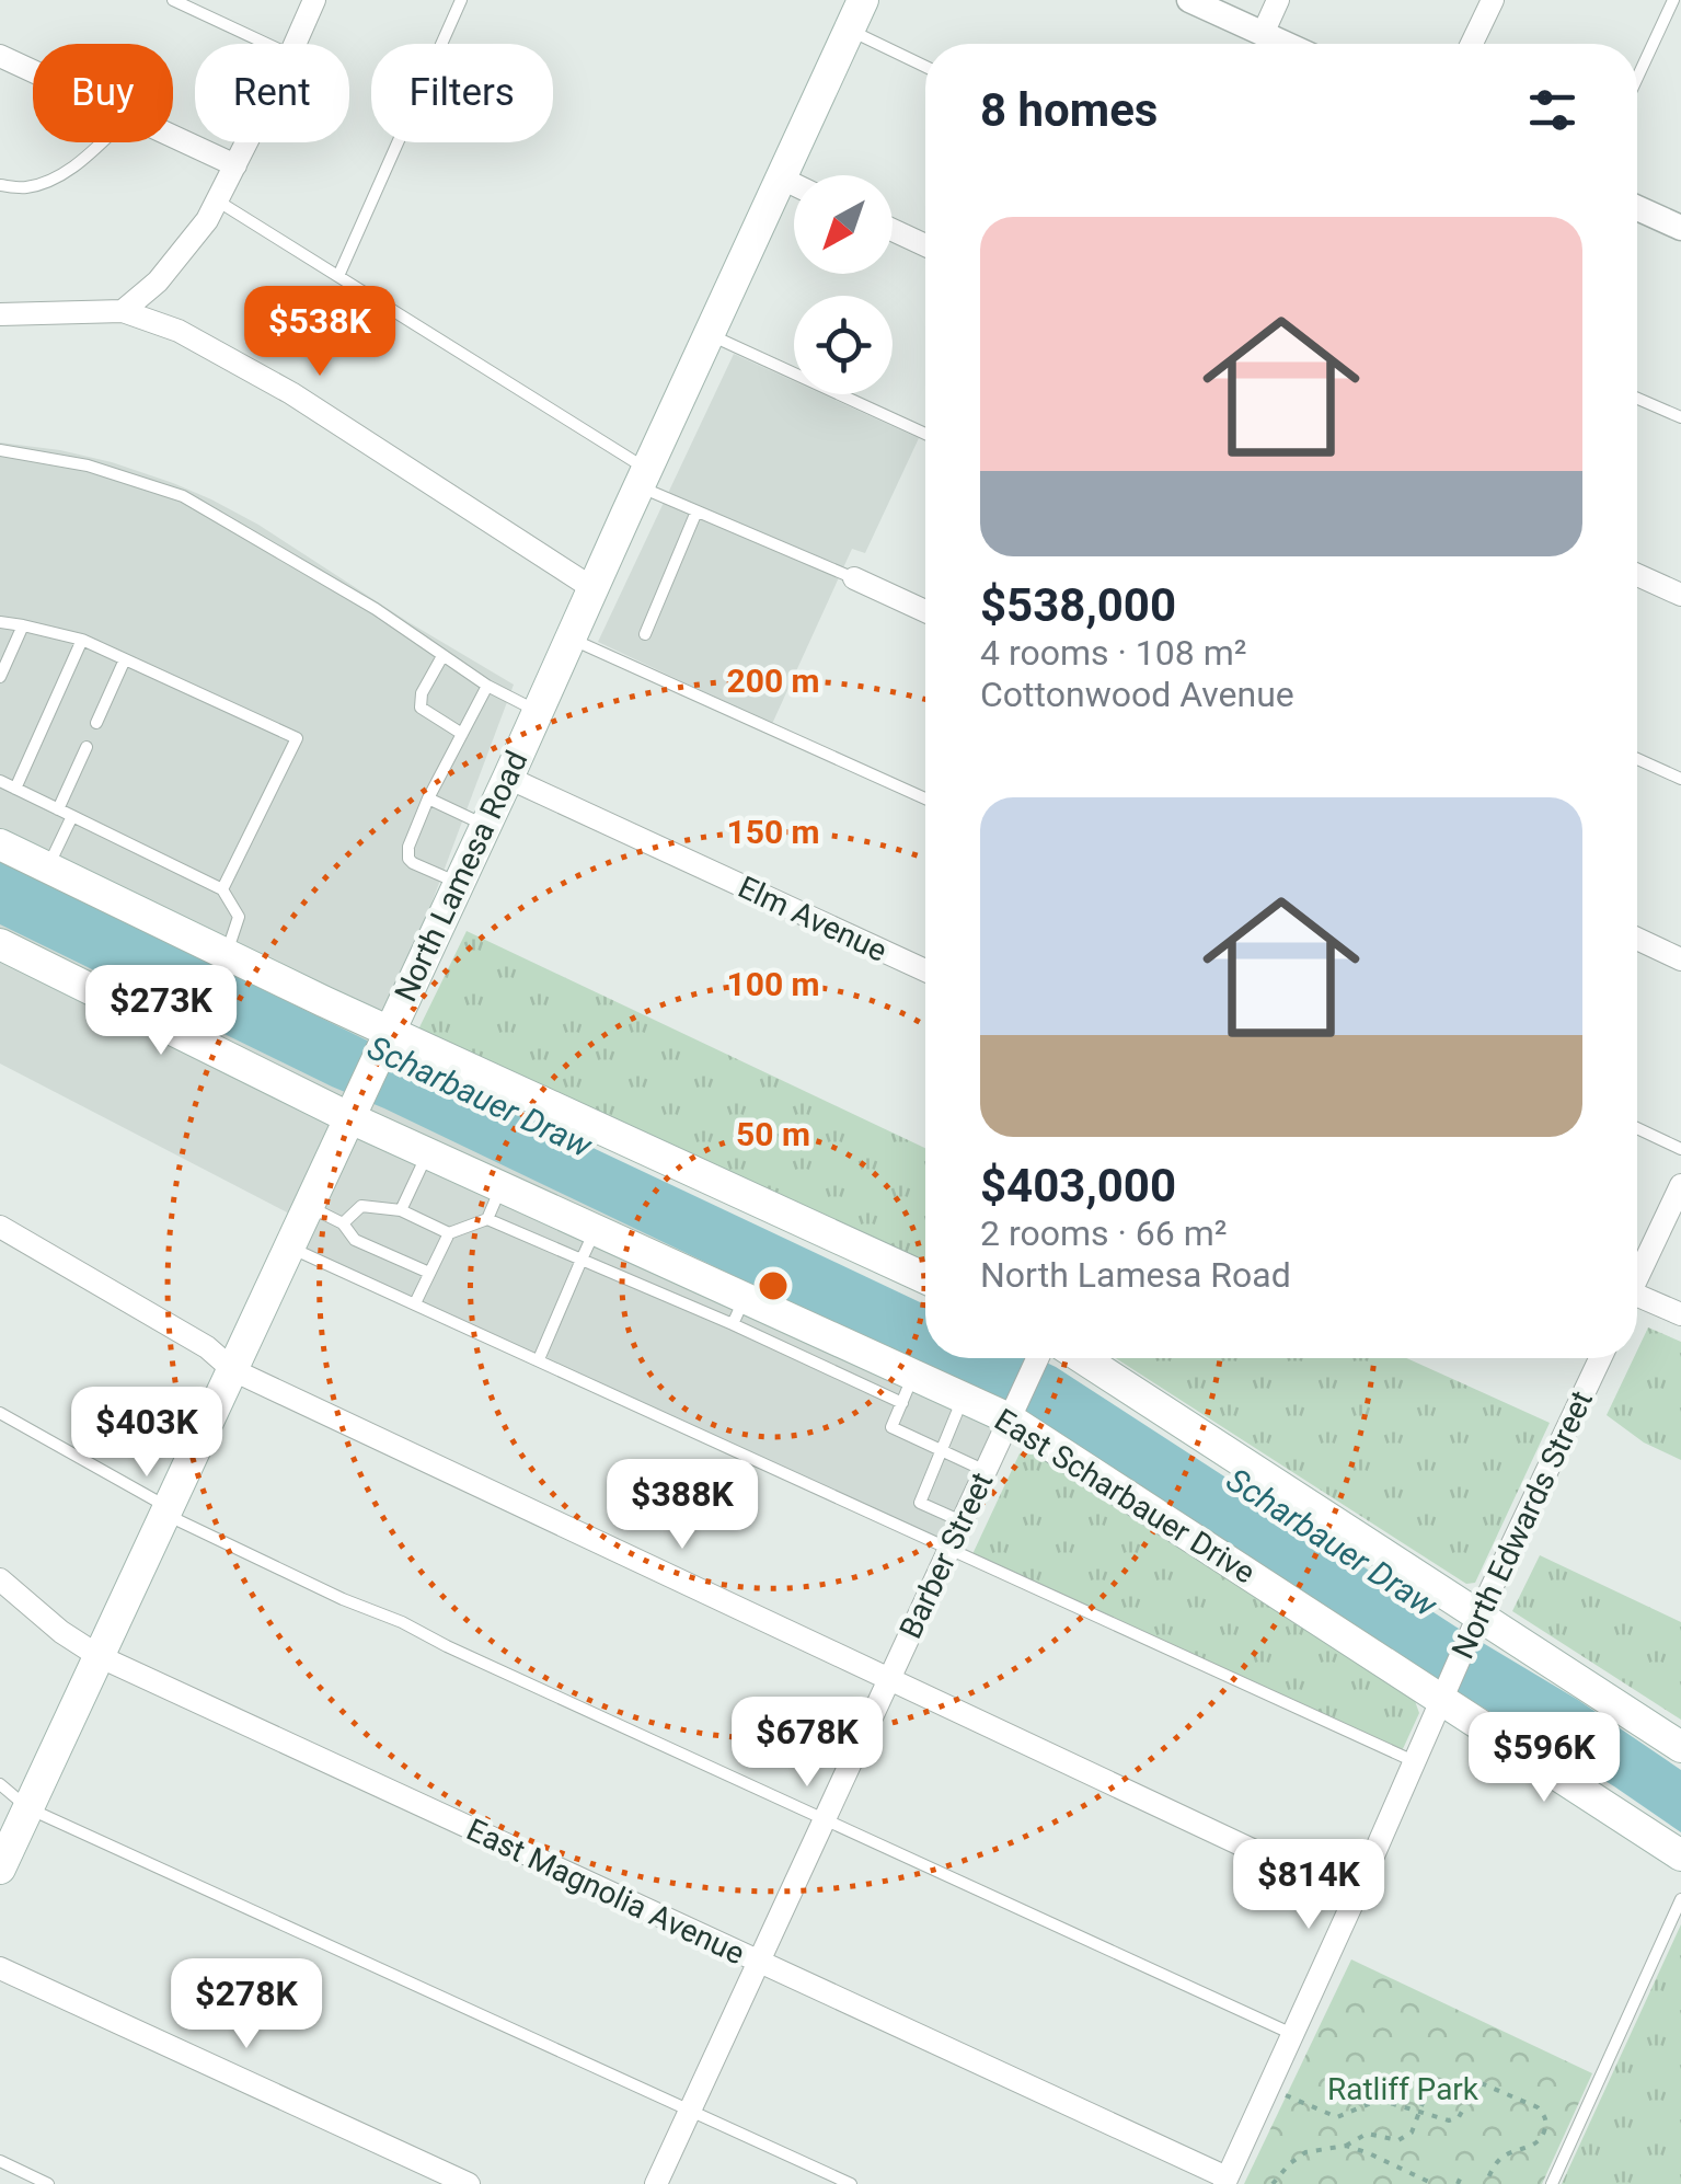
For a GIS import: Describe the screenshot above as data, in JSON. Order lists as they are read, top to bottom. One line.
{"streets":{"main road":["North Lamesa Road","East Scharbauer Drive"],"street":["Elm Avenue","North Edwards Street","Barber Street","East Magnolia Avenue"]},"crossings":[["North Lamesa Road","Elm Avenue"],["North Lamesa Road","East Scharbauer Drive"],["North Lamesa Road","East Magnolia Avenue"],["East Scharbauer Drive","North Edwards Street"],["East Scharbauer Drive","Barber Street"],["North Edwards Street","East Magnolia Avenue"],["Barber Street","East Magnolia Avenue"]],"water":["Scharbauer Draw"],"parks":["Ratliff Park"],"north":"bottom left","page":{"chip":["Buy","Rent","Filters"],"heading":"8 homes","list":[{"name":"$538,000","note":"4 rooms · 108 m² · Cottonwood Avenue"},{"name":"$403,000","note":"2 rooms · 66 m² · North Lamesa Road"}],"price":["$538K","$273K","$403K","$388K","$678K","$596K","$814K","$278K"]},"rings":["200 m","150 m","100 m","50 m"]}
